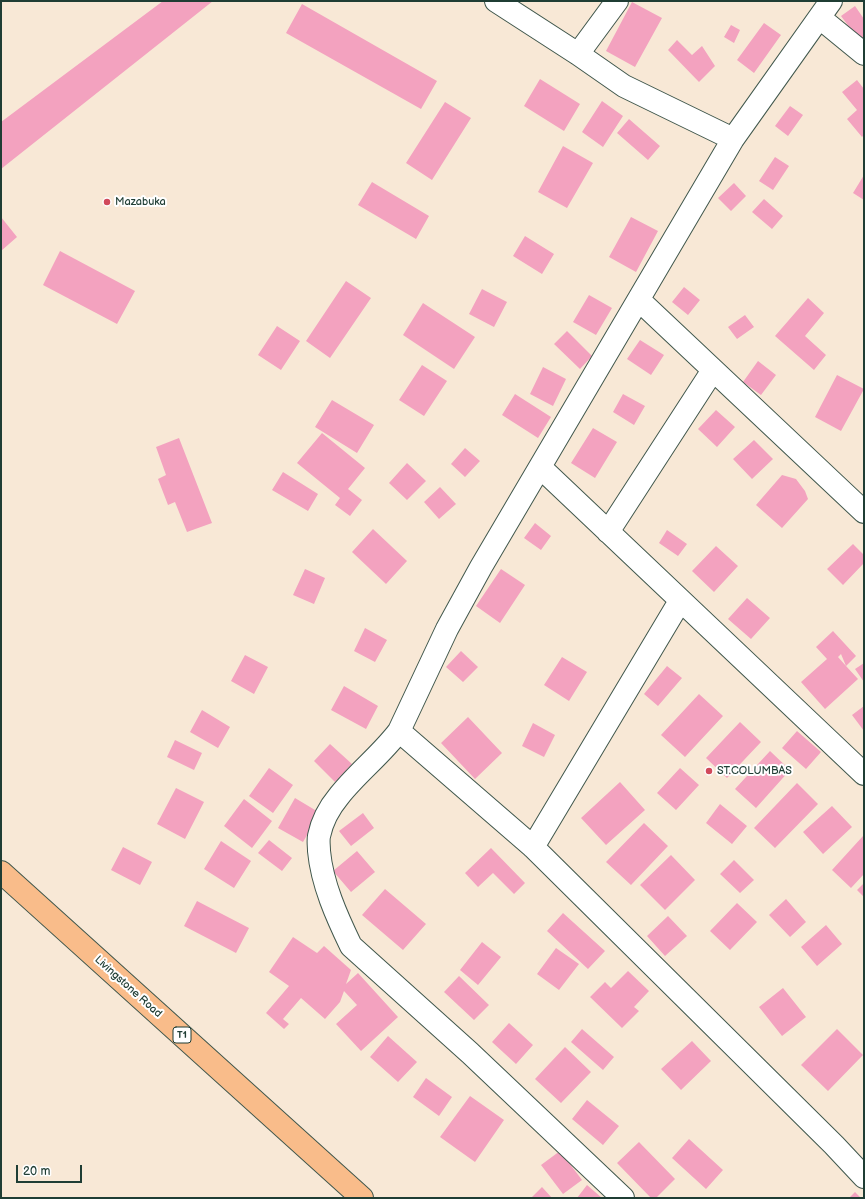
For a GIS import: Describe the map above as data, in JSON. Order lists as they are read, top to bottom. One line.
{"streets":{"highway":["Livingstone Road","T1"]},"places":["Mazabuka","ST.COLUMBAS"],"scale_bar":"20 m"}
